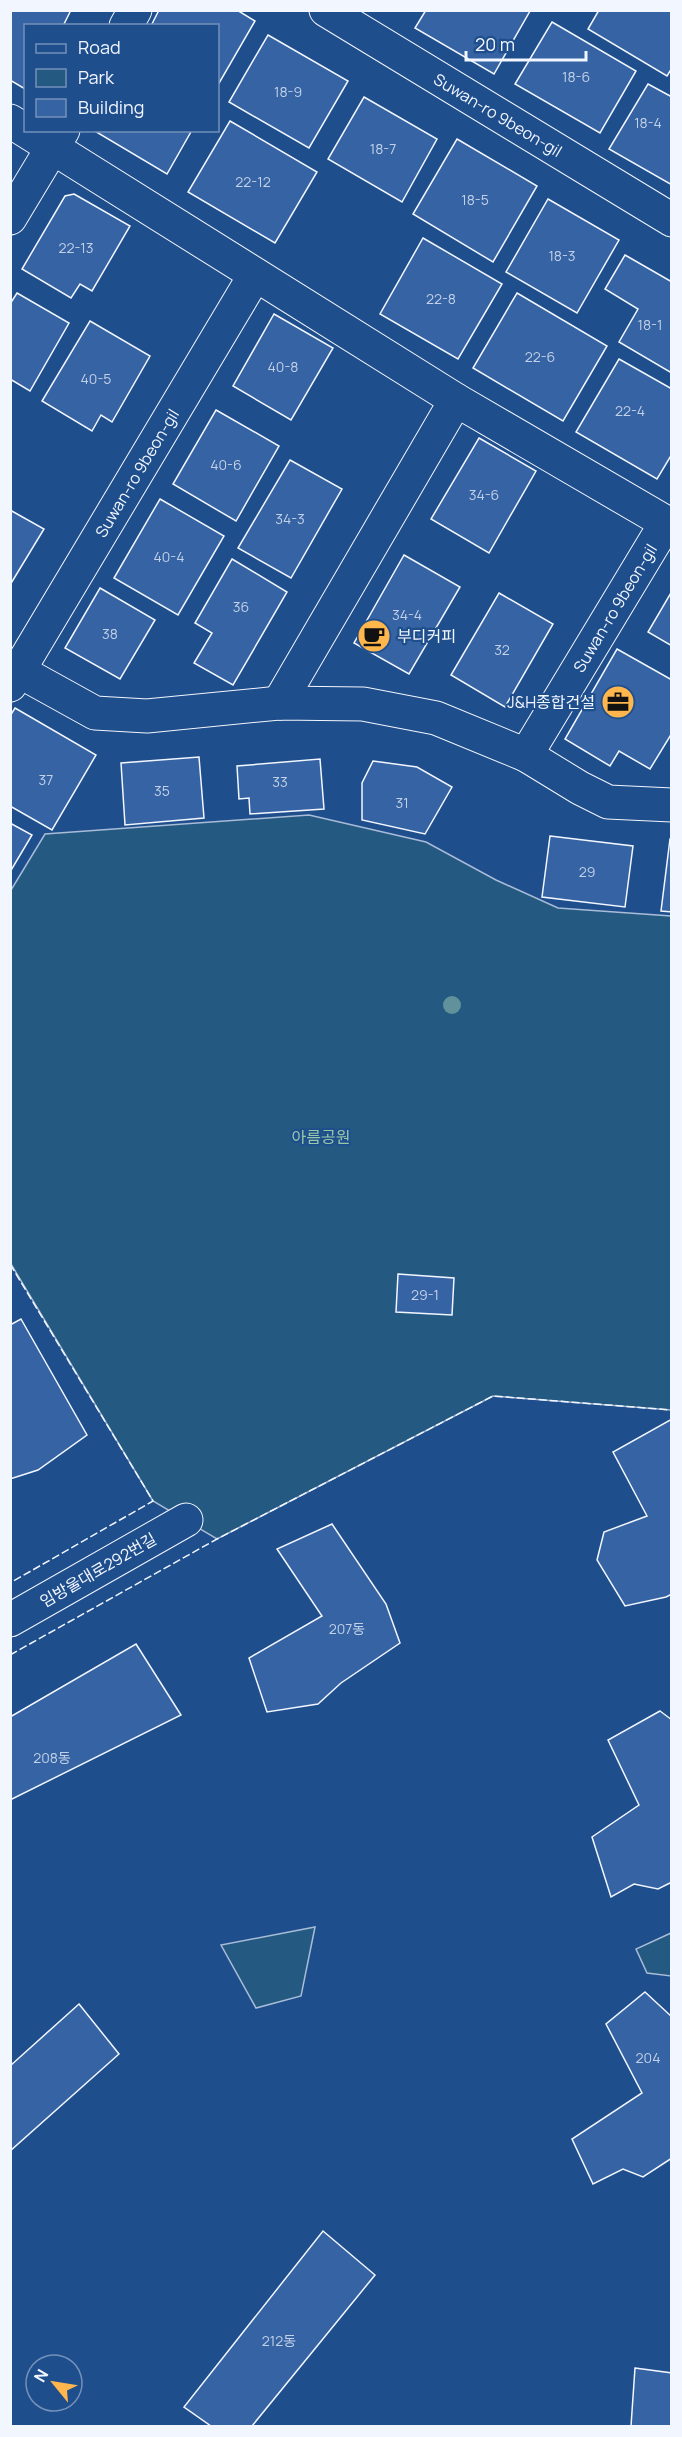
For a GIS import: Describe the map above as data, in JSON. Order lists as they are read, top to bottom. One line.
{"streets":{"street":["Suwan-ro 9beon-gil","임방울대로292번길"]},"parks":["아름공원"],"places":{"cafe":["부디커피"],"office":["J&H종합건설"]},"house_numbers":["18-6","18-9","18-4","18-7","22-12","18-5","22-13","18-3","22-8","18-1","22-6","40-8","40-5","22-4","40-6","34-6","34-3","40-4","36","34-4","38","32","37","33","35","31","29","29-1","207동","208동","204","212동"],"legend":["Road","Park","Building"],"scale_bar":"20 m","north":"top left"}
